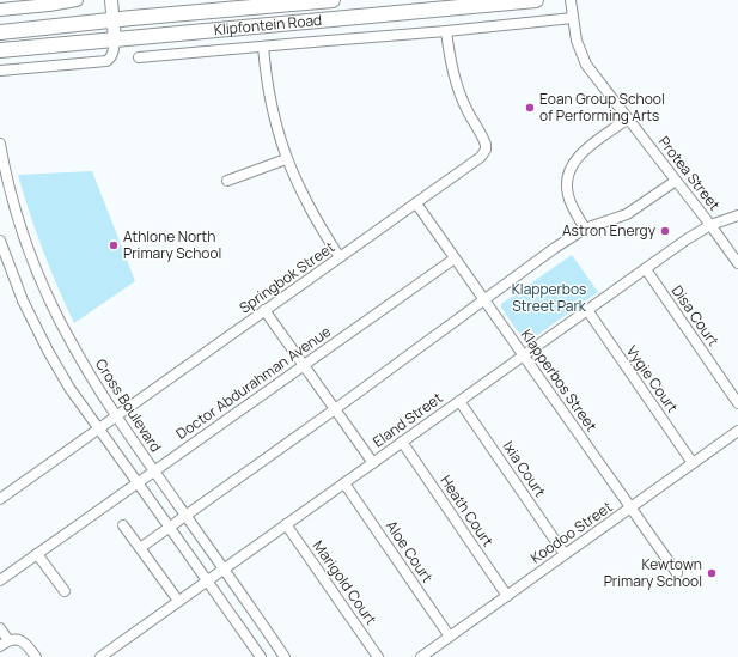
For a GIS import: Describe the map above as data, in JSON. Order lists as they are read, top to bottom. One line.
{"streets":{"main road":["Klipfontein Road"],"street":["Protea Street","Springbok Street","Disa Court","Vygie Court","Klapperbos Street","Doctor Abdurahman Avenue","Cross Boulevard","Eland Street","Ixia Court","Heath Court","Koodoo Street","Aloe Court","Marigold Court"]},"crossings":[["Protea Street","Eland Street"],["Springbok Street","Klapperbos Street"],["Springbok Street","Cross Boulevard"],["Disa Court","Eland Street"],["Vygie Court","Eland Street"],["Vygie Court","Koodoo Street"],["Klapperbos Street","Doctor Abdurahman Avenue"],["Klapperbos Street","Eland Street"],["Klapperbos Street","Koodoo Street"],["Doctor Abdurahman Avenue","Cross Boulevard"],["Cross Boulevard","Eland Street"],["Eland Street","Ixia Court"],["Eland Street","Heath Court"],["Eland Street","Aloe Court"],["Eland Street","Marigold Court"],["Ixia Court","Koodoo Street"],["Heath Court","Koodoo Street"],["Koodoo Street","Aloe Court"]],"parks":["Klapperbos Street Park"],"places":["Eoan Group School of Performing Arts","Astron Energy","Athlone North Primary School","Kewtown Primary School"]}
